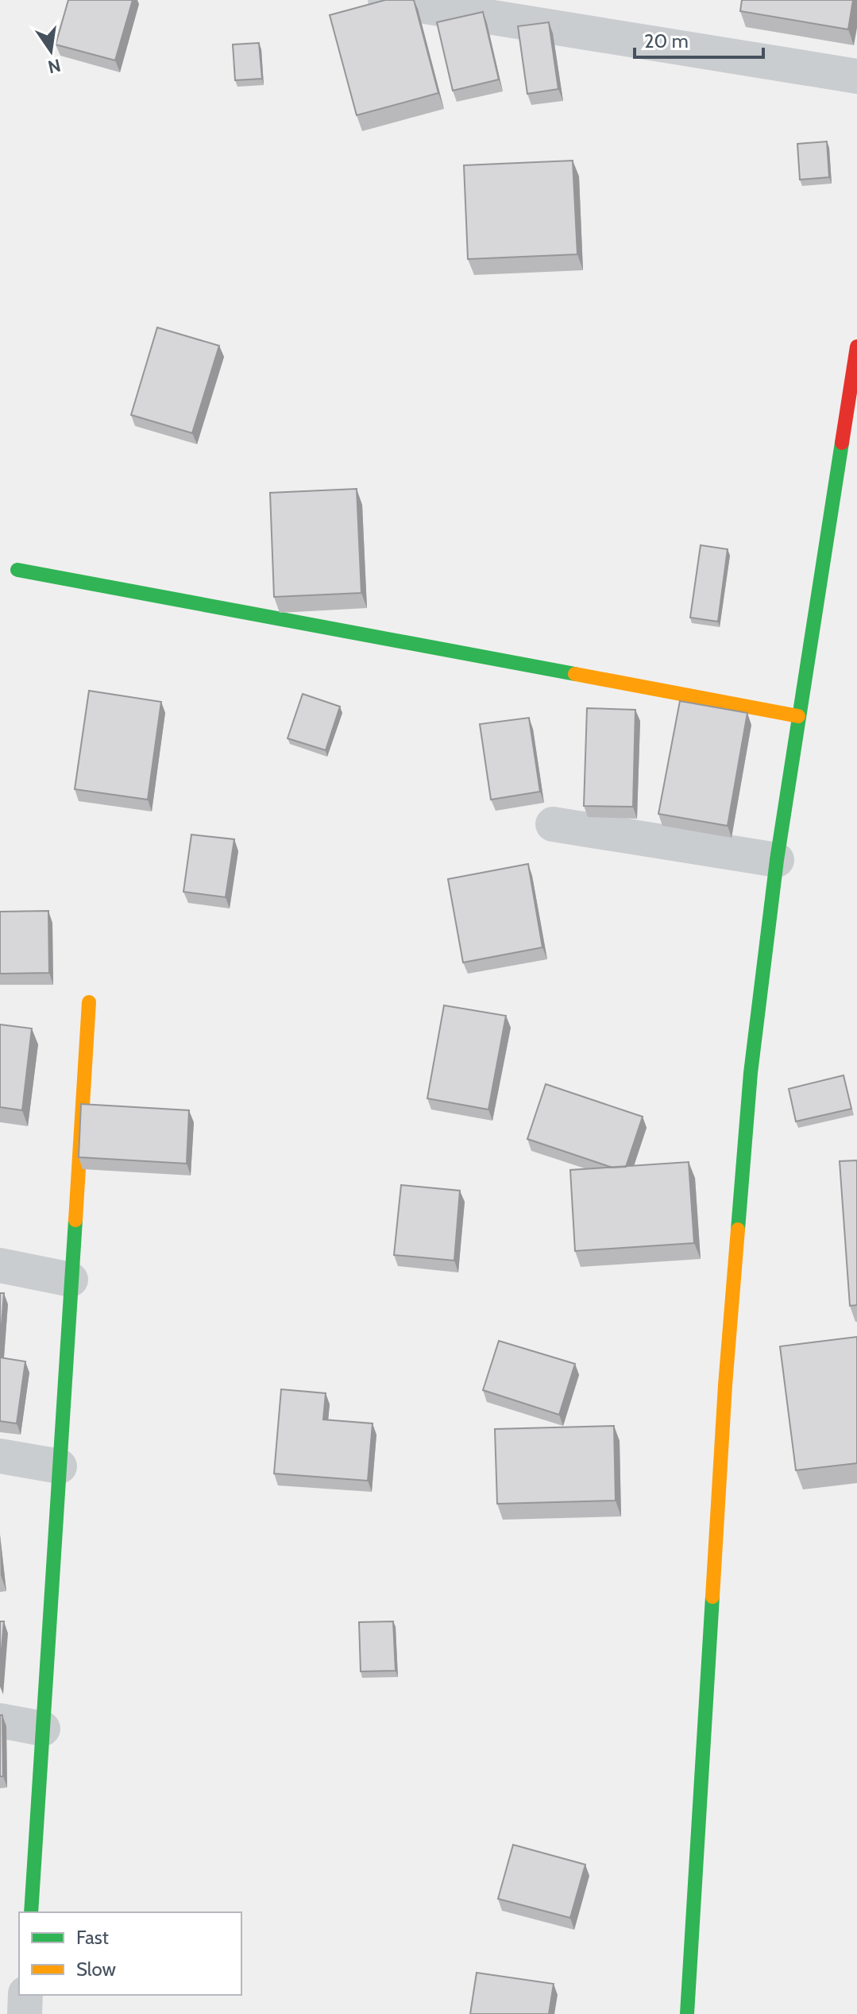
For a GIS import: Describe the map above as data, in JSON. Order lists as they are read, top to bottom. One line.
{"legend":["Fast","Slow"],"scale_bar":"20 m","north":"bottom"}
